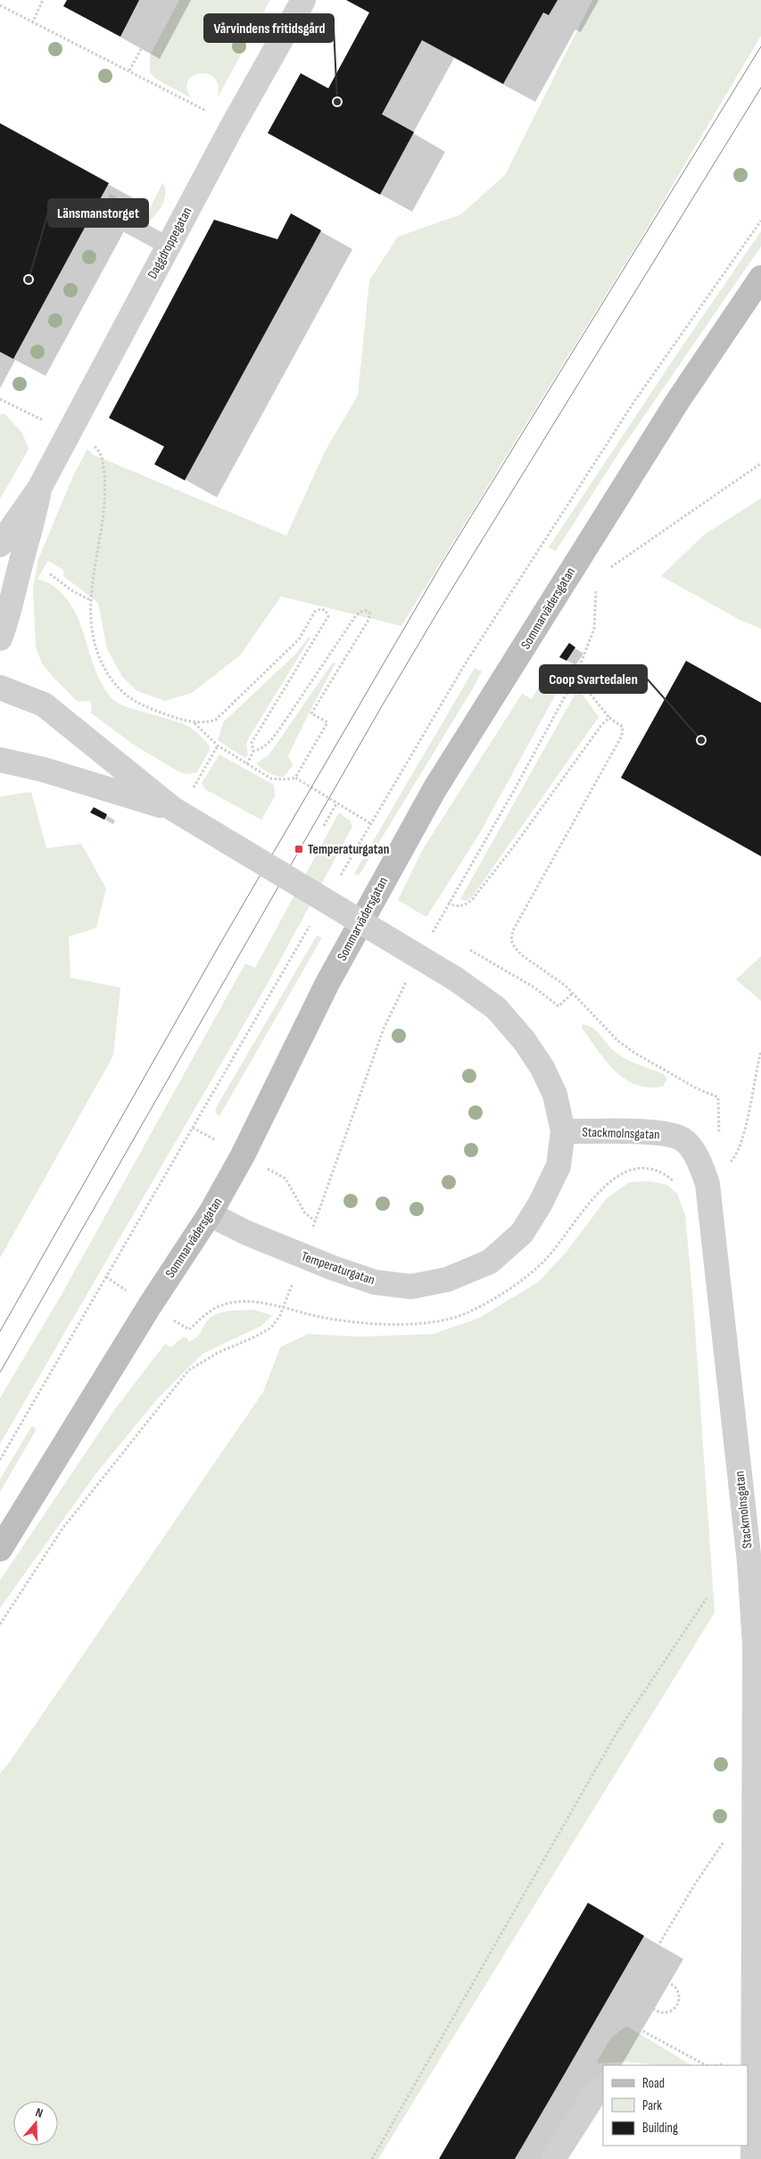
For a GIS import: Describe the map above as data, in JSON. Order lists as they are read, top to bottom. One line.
{"streets":{"street":["Daggdroppegatan","Sommarvädersgatan","Stackmolnsgatan","Temperaturgatan"]},"crossings":[["Sommarvädersgatan","Temperaturgatan"],["Stackmolnsgatan","Temperaturgatan"]],"places":{"other":["Vårvindens fritidsgård","Länsmanstorget","Coop Svartedalen"],"transit":["Temperaturgatan"]},"legend":["Road","Park","Building"],"north":"top"}
